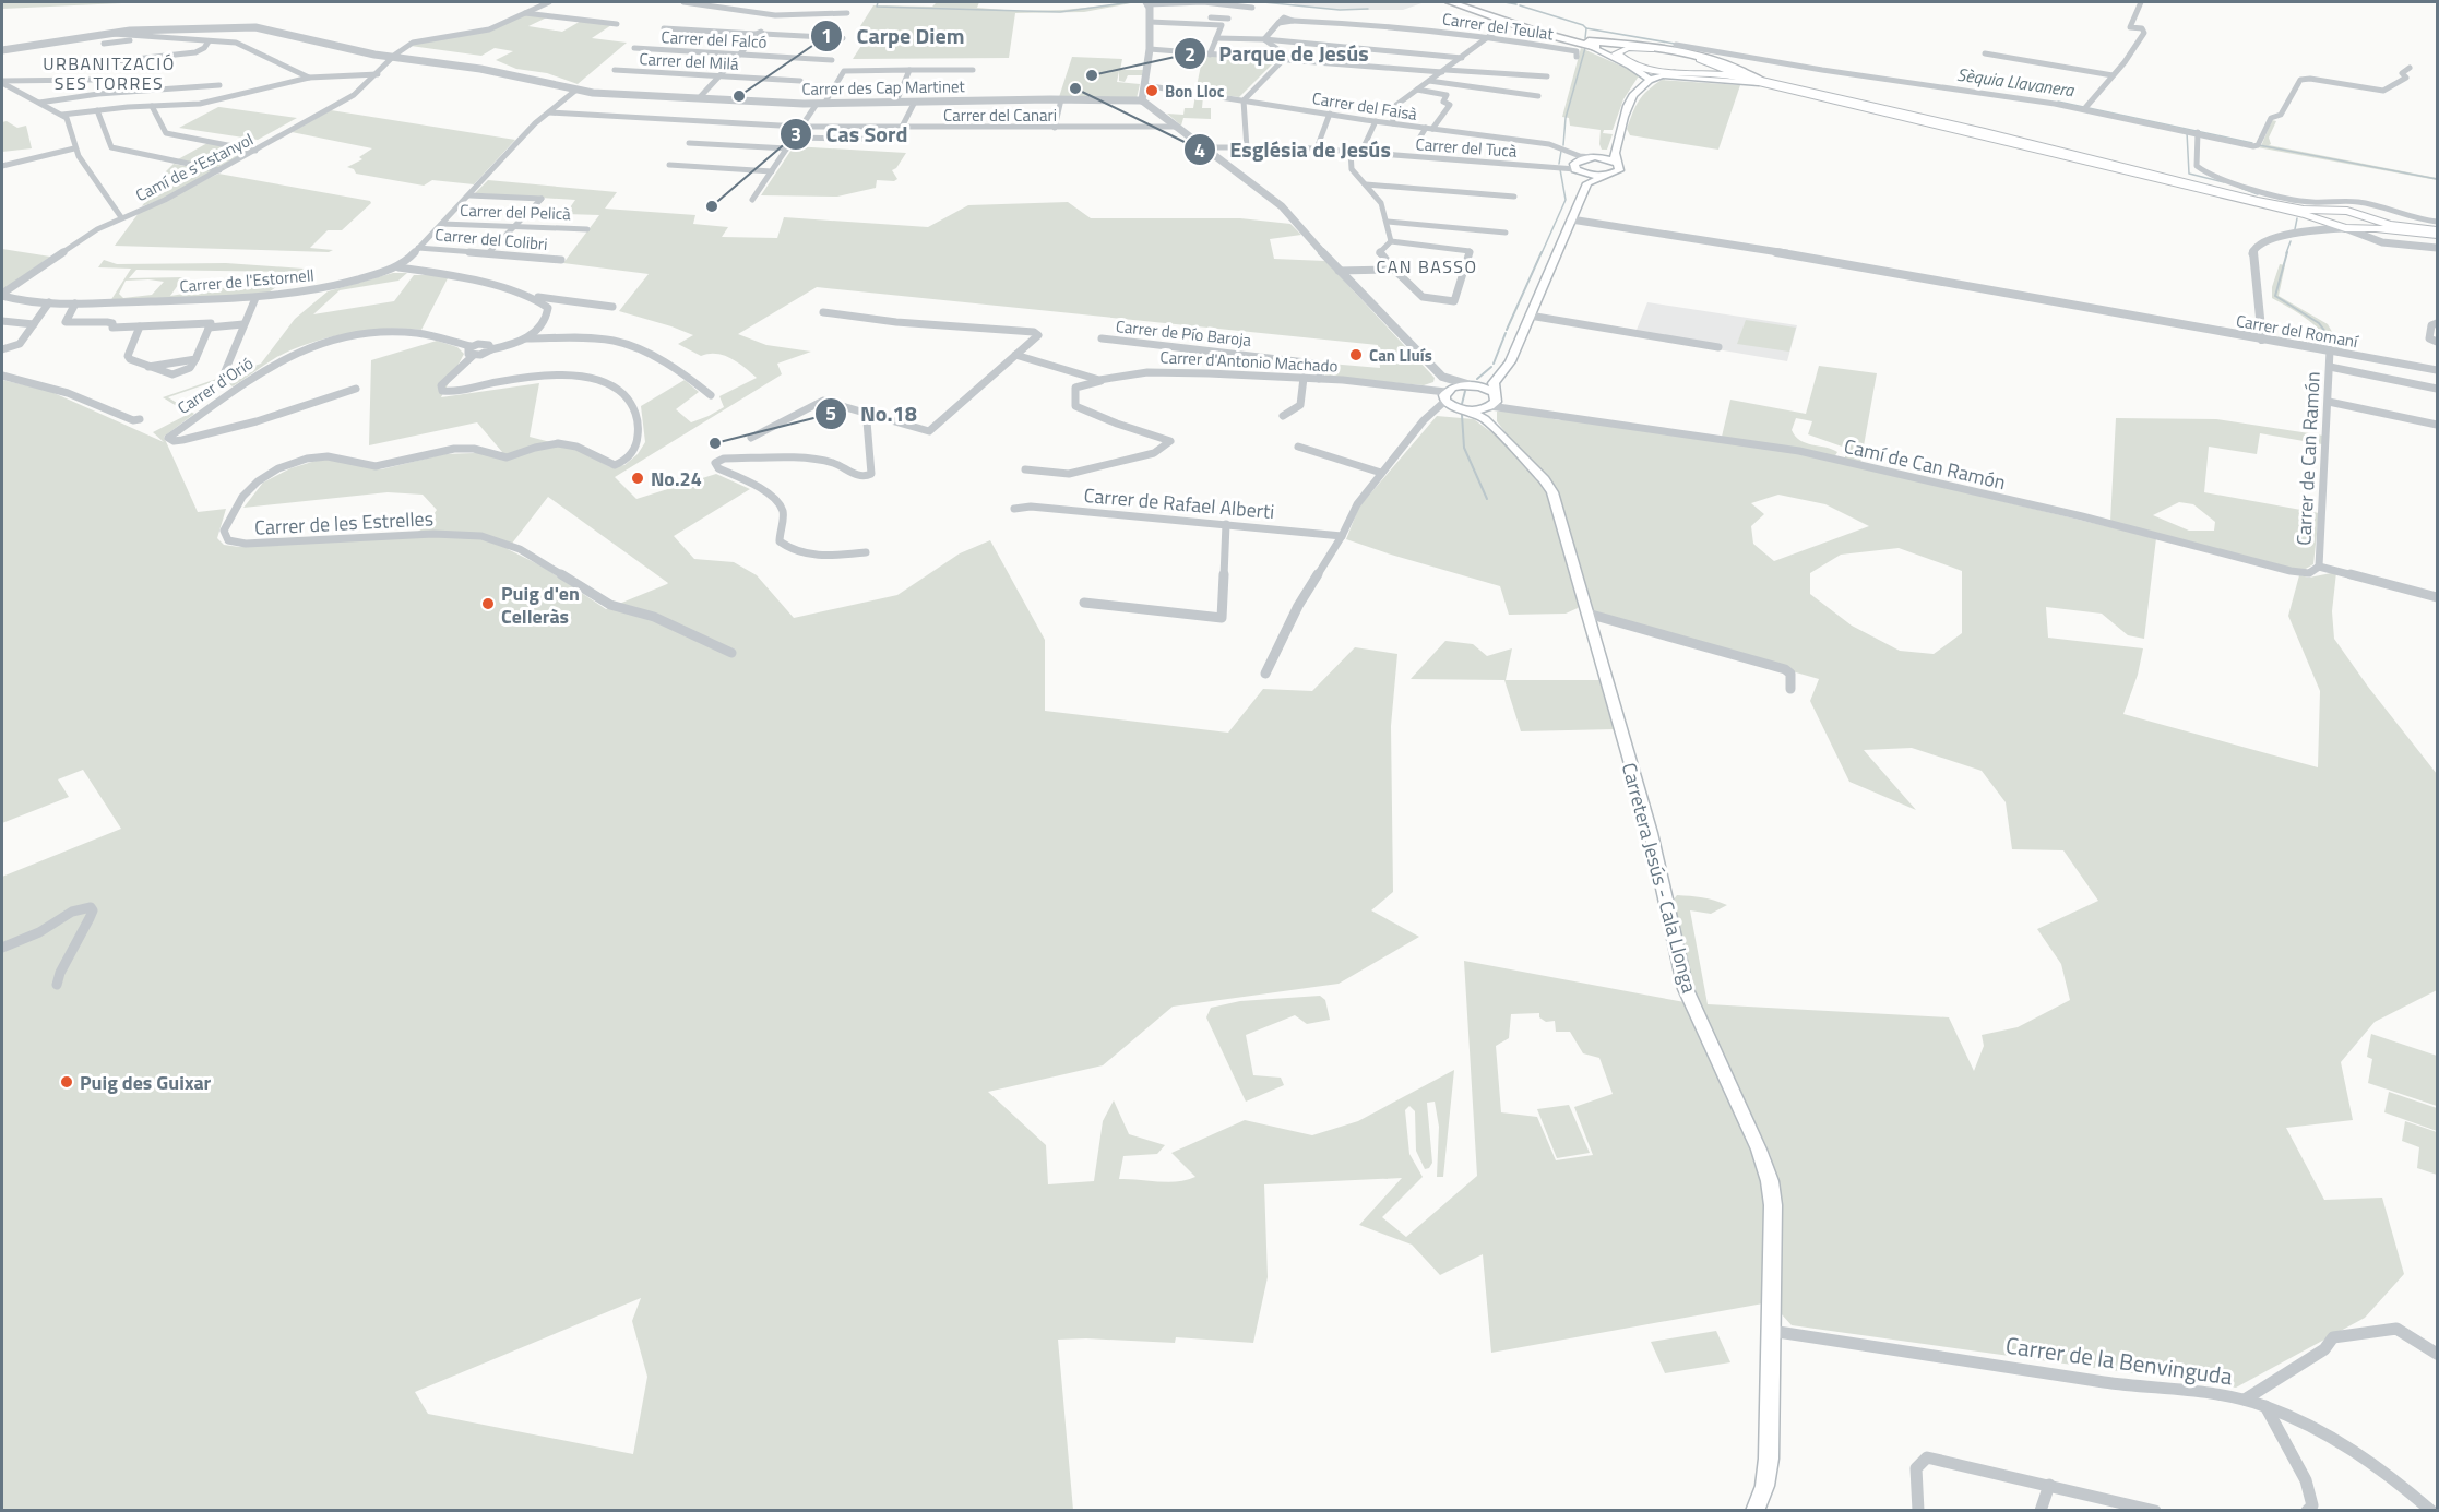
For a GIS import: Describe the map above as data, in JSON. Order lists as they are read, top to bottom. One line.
{"streets":{"main road":["Carretera Jesús - Cala Llonga"],"street":["Carrer del Teulat","Carrer del Falcó","Carrer del Milá","Carrer des Cap Martinet","Carrer del Faisà","Carrer del Canari","Carrer del Tucà","Camí de s'Estanyol","Carrer del Pelicà","Carrer del Colibri","Carrer de l'Estornell","Carrer del Romaní","Carrer de Pío Baroja","Carrer d'Antonio Machado","Carrer d'Orió","Carrer de Can Ramón","Camí de Can Ramón","Carrer de Rafael Alberti","Carrer de les Estrelles","Carrer de la Benvinguda"]},"crossings":[["Carrer des Cap Martinet","Camí de s'Estanyol"],["Carrer des Cap Martinet","Carrer de l'Estornell"],["Carrer del Faisà","Carrer del Tucà"],["Carrer del Canari","Carrer de l'Estornell"],["Camí de s'Estanyol","Carrer de l'Estornell"],["Carrer del Pelicà","Carrer de l'Estornell"],["Carrer del Colibri","Carrer de l'Estornell"],["Carrer del Romaní","Carrer de Can Ramón"],["Carrer de Pío Baroja","Carrer d'Antonio Machado"],["Carrer d'Antonio Machado","Carretera Jesús - Cala Llonga"],["Carrer d'Orió","Carrer de les Estrelles"],["Carrer de Can Ramón","Camí de Can Ramón"],["Carretera Jesús - Cala Llonga","Carrer de la Benvinguda"]],"districts":["URBANITZACIÓ SES TORRES","CAN BASSO"],"water":["Sèquia Llavanera"],"places":["Parque de Jesús","Església de Jesús","Bon Lloc","Carpe Diem","Cas Sord","Can Lluís","No.18","No.24","Puig d'en Celleràs","Puig des Guixar"]}
